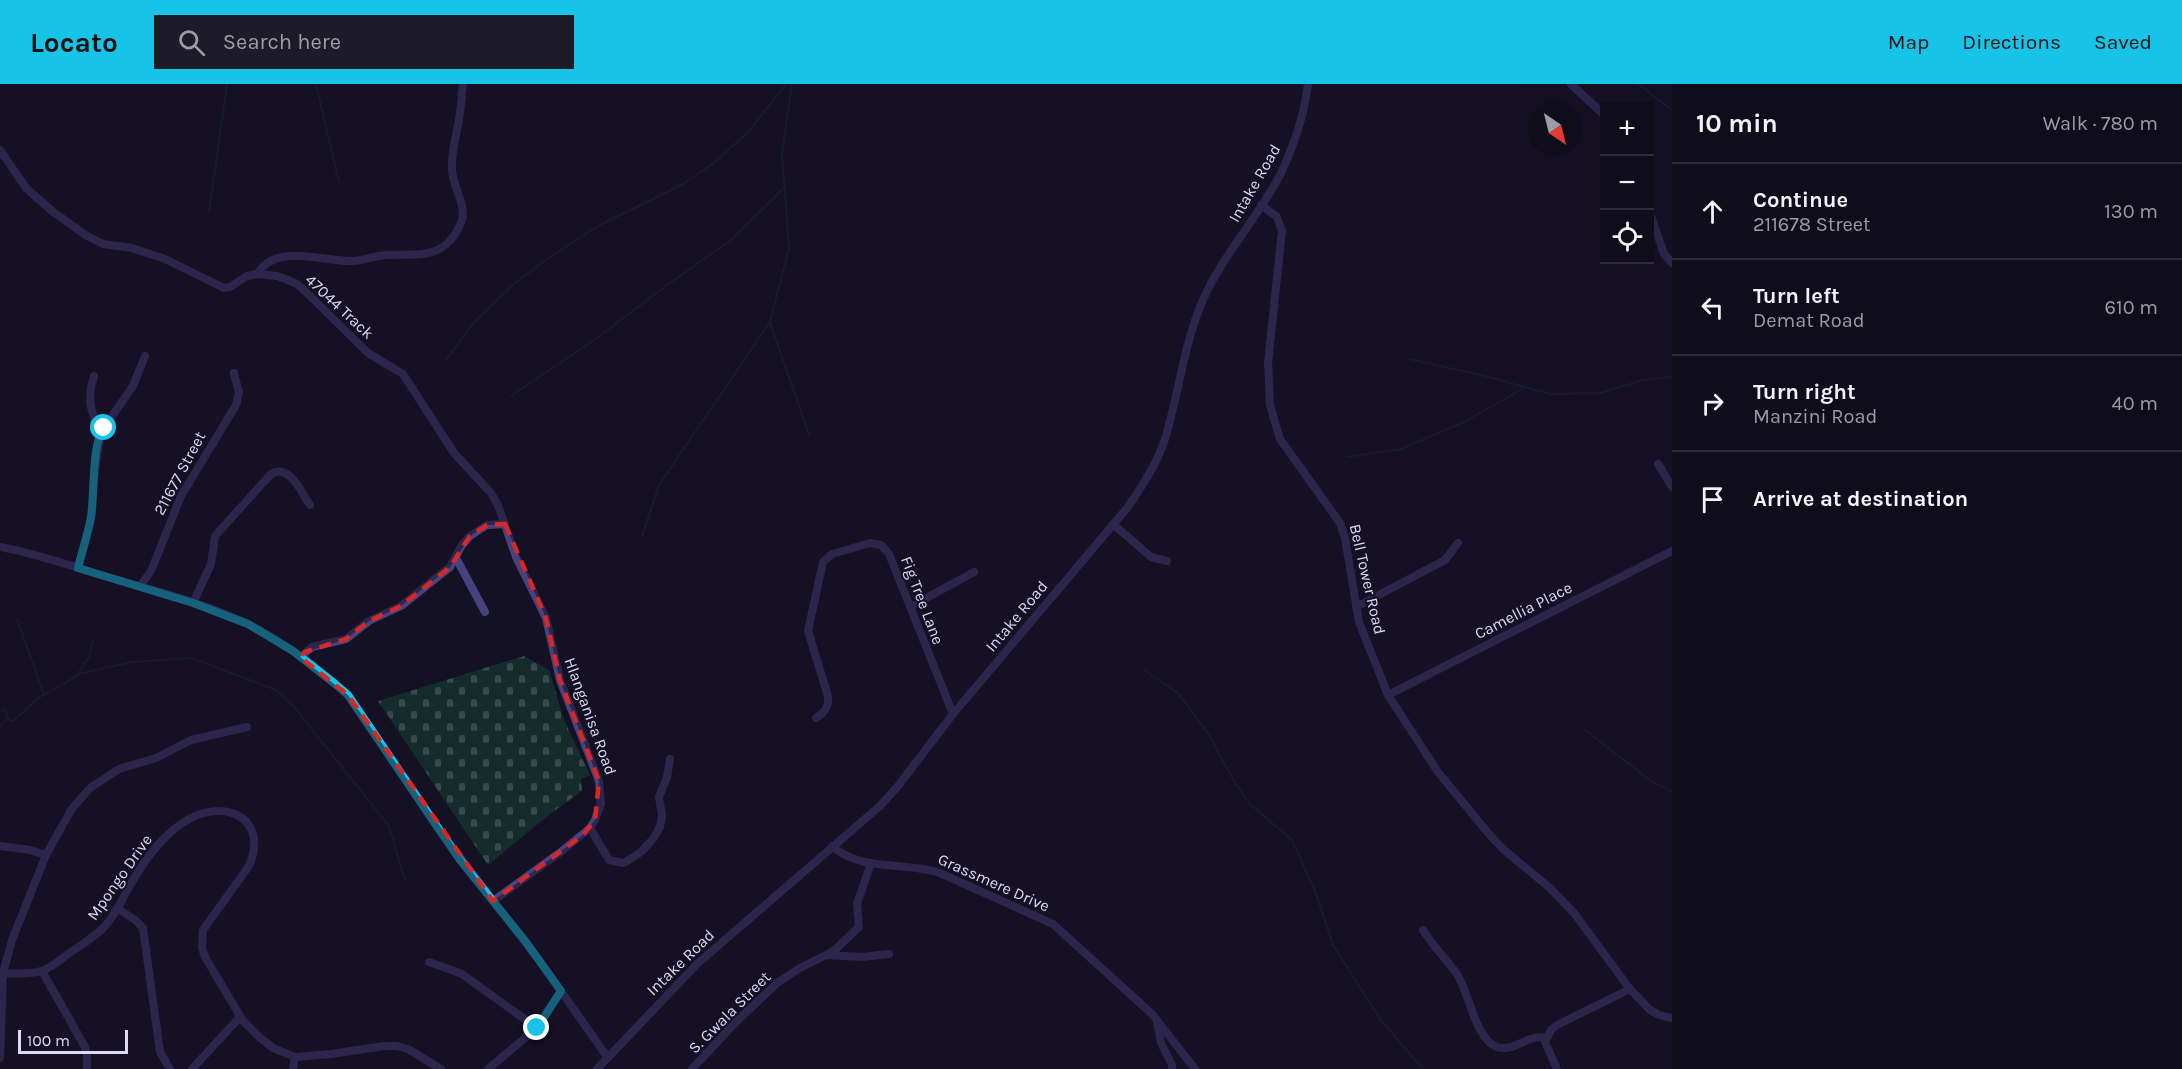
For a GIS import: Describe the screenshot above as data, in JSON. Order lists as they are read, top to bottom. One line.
{"streets":{"street":["Intake Road","47044 Track","211677 Street","Bell Tower Road","Fig Tree Lane","Camellia Place","Hlanganisa Road","Mpongo Drive","Grassmere Drive","S. Gwala Street"]},"crossings":[["Intake Road","Bell Tower Road"],["Intake Road","Fig Tree Lane"],["Intake Road","Grassmere Drive"],["47044 Track","Hlanganisa Road"],["Bell Tower Road","Camellia Place"]],"scale_bar":"100 m","north":"bottom right","page":{"header":"Locato","search":"Search here","nav":["Map","Directions","Saved"],"heading":["10 min","Walk · 780 m"],"map_buttons":["+","−"],"list":[["Continue","211678 Street","130 m"],["Turn left","Demat Road","610 m"],["Turn right","Manzini Road","40 m"],"Arrive at destination"],"scale":"100 m"}}
